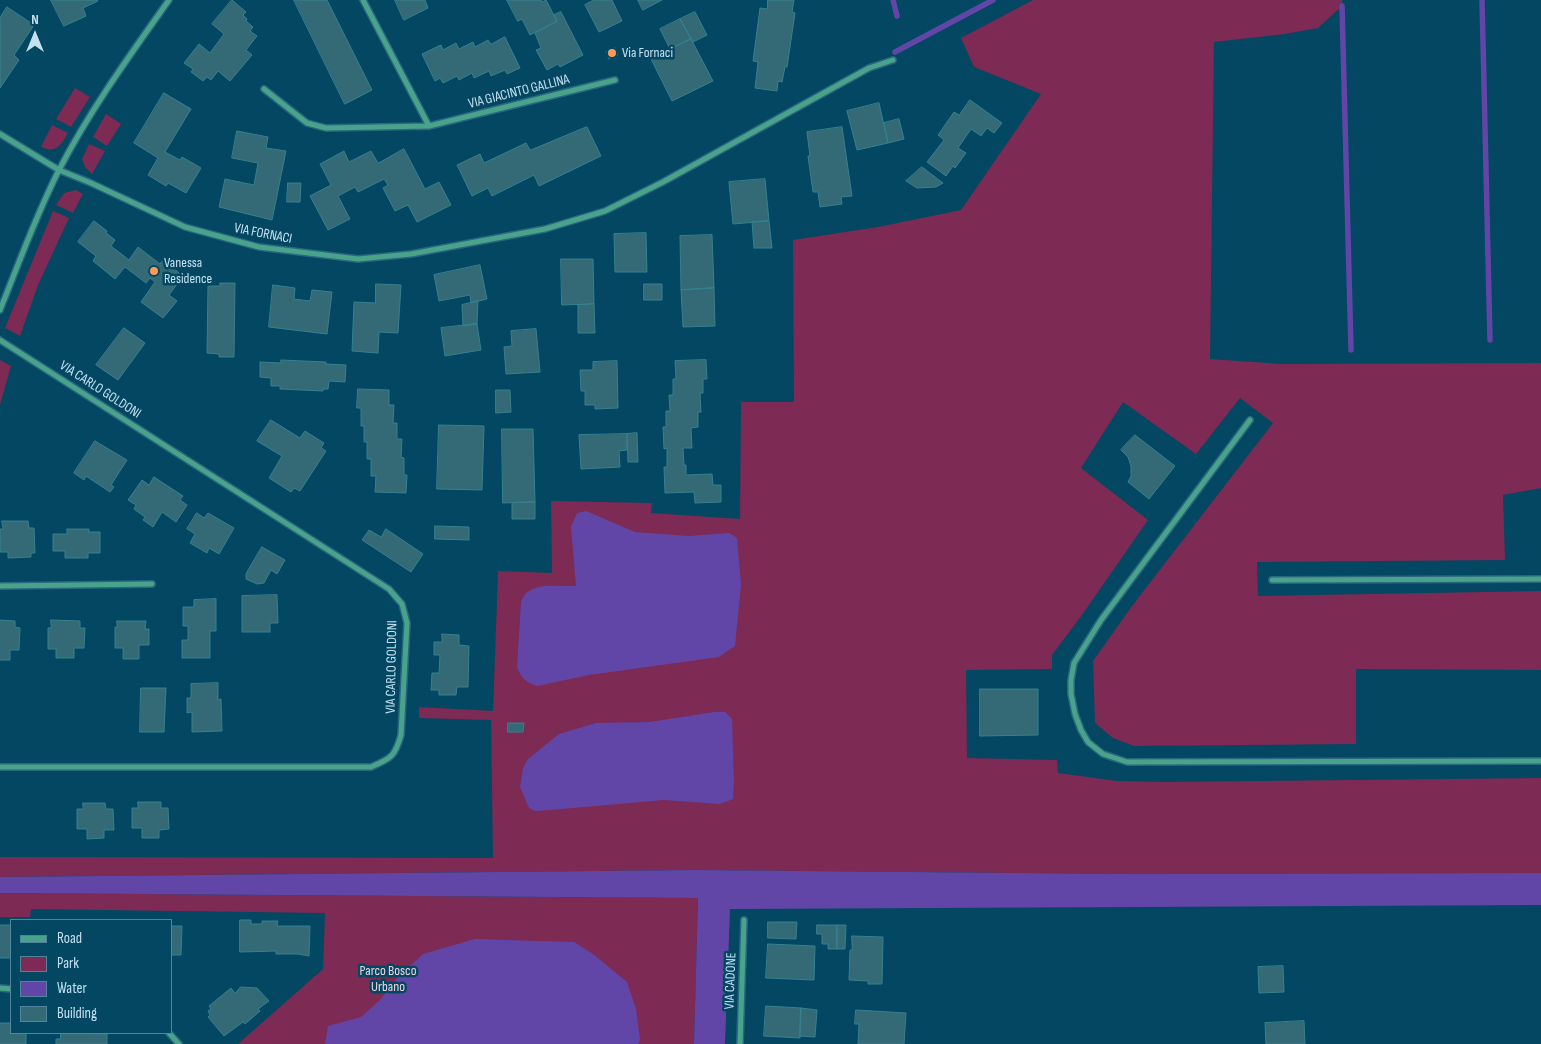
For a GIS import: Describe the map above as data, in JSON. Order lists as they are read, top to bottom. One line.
{"streets":{"street":["VIA GIACINTO GALLINA","VIA FORNACI","VIA CARLO GOLDONI","VIA CADONE"]},"parks":["Parco Bosco Urbano"],"places":["Via Fornaci","Vanessa Residence"],"legend":["Road","Park","Water","Building"],"north":"top"}
